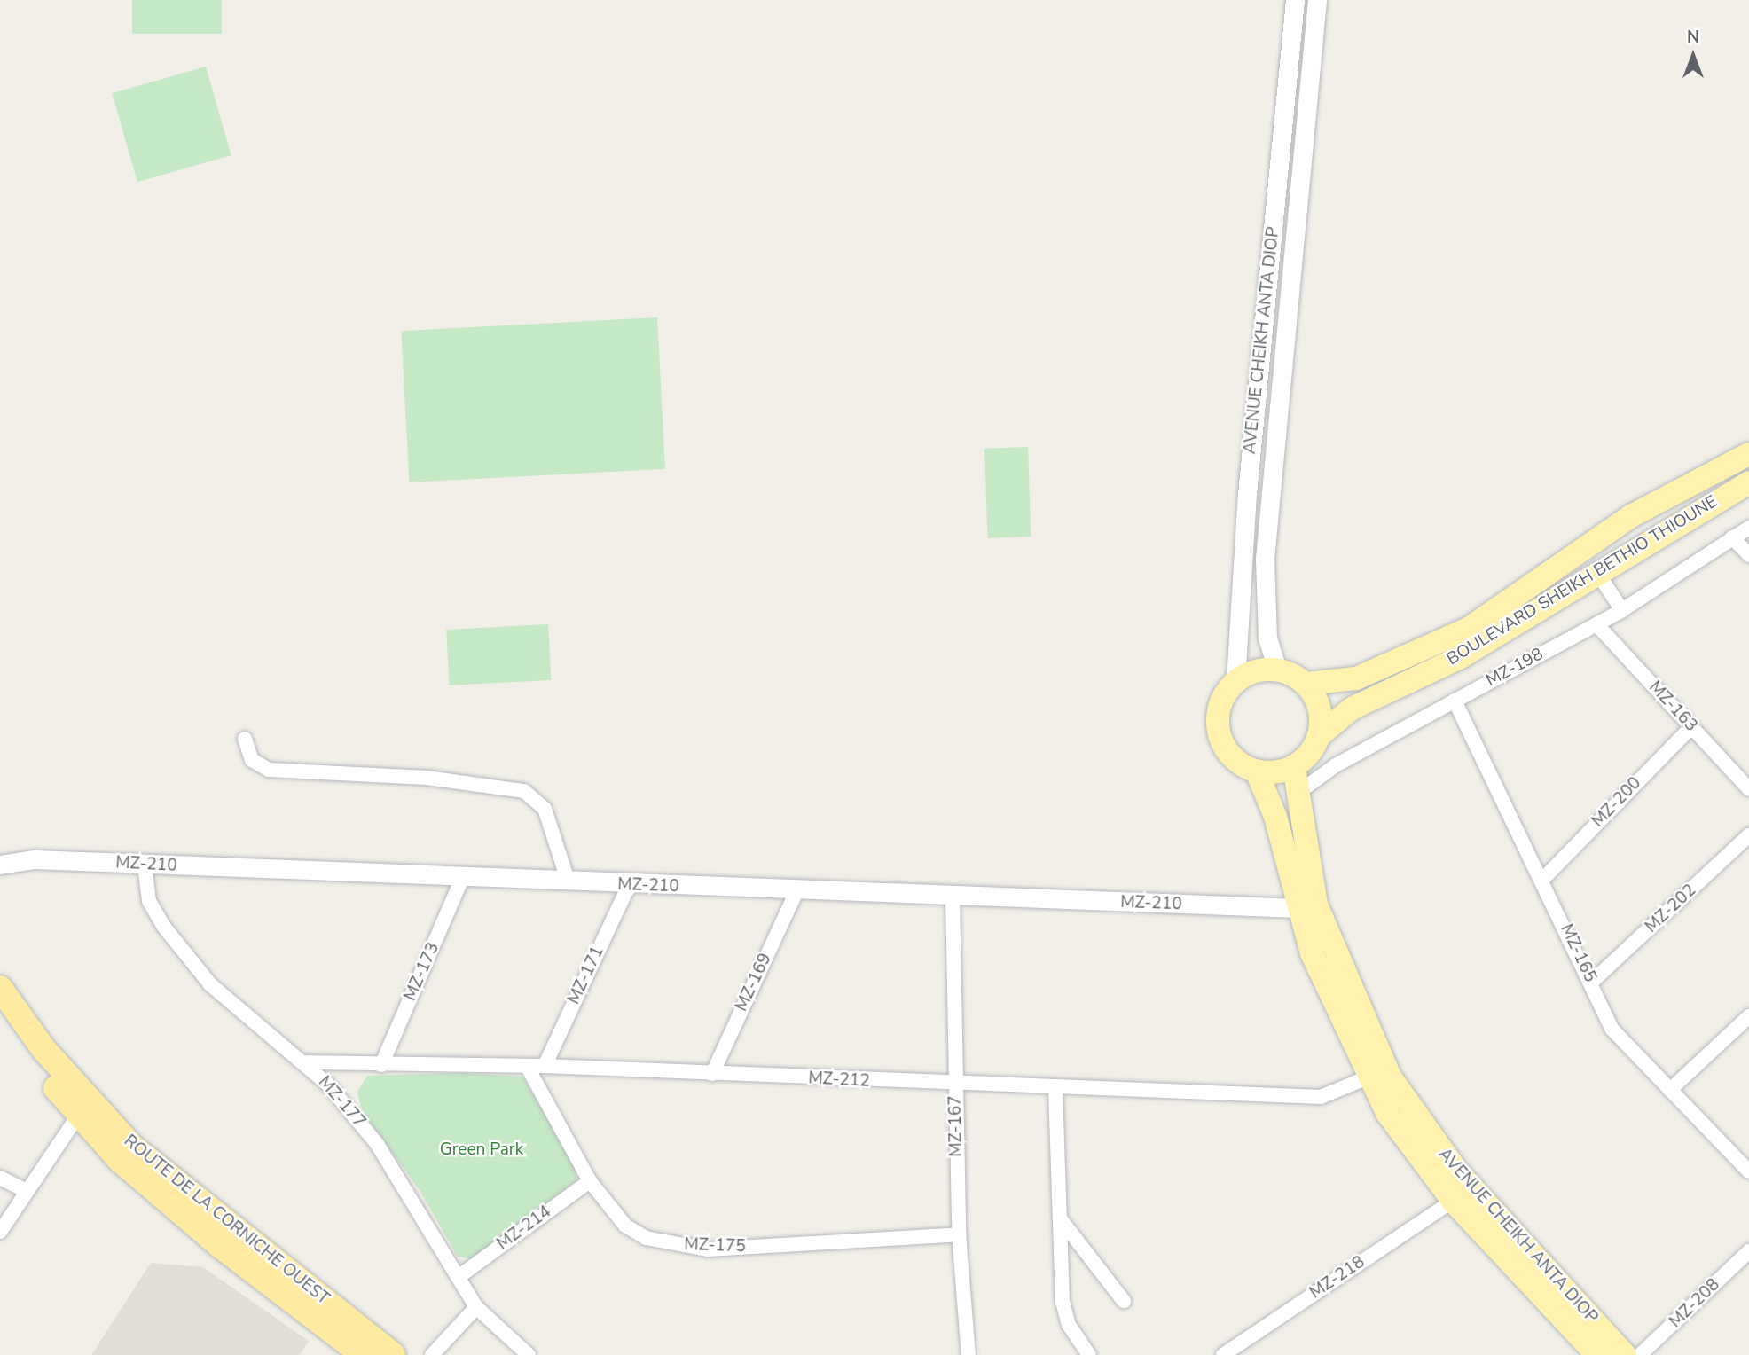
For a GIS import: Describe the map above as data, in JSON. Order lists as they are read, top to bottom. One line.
{"streets":{"highway":["ROUTE DE LA CORNICHE OUEST"],"main road":["AVENUE CHEIKH ANTA DIOP","BOULEVARD SHEIKH BETHIO THIOUNE"],"street":["MZ-198","MZ-163","MZ-200","MZ-210","MZ-202","MZ-165","MZ-173","MZ-171","MZ-169","MZ-212","MZ-177","MZ-167","MZ-214","MZ-175","MZ-218","MZ-208"]},"crossings":[["AVENUE CHEIKH ANTA DIOP","BOULEVARD SHEIKH BETHIO THIOUNE"],["AVENUE CHEIKH ANTA DIOP","MZ-198"],["AVENUE CHEIKH ANTA DIOP","MZ-210"],["AVENUE CHEIKH ANTA DIOP","MZ-212"],["AVENUE CHEIKH ANTA DIOP","MZ-218"],["MZ-198","MZ-163"],["MZ-198","MZ-165"],["MZ-163","MZ-200"],["MZ-200","MZ-165"],["MZ-210","MZ-173"],["MZ-210","MZ-171"],["MZ-210","MZ-169"],["MZ-210","MZ-177"],["MZ-210","MZ-167"],["MZ-202","MZ-165"],["MZ-173","MZ-212"],["MZ-171","MZ-212"],["MZ-169","MZ-212"],["MZ-212","MZ-177"],["MZ-212","MZ-167"],["MZ-212","MZ-175"],["MZ-177","MZ-214"],["MZ-167","MZ-175"],["MZ-214","MZ-175"]],"parks":["Green Park"],"north":"top"}
